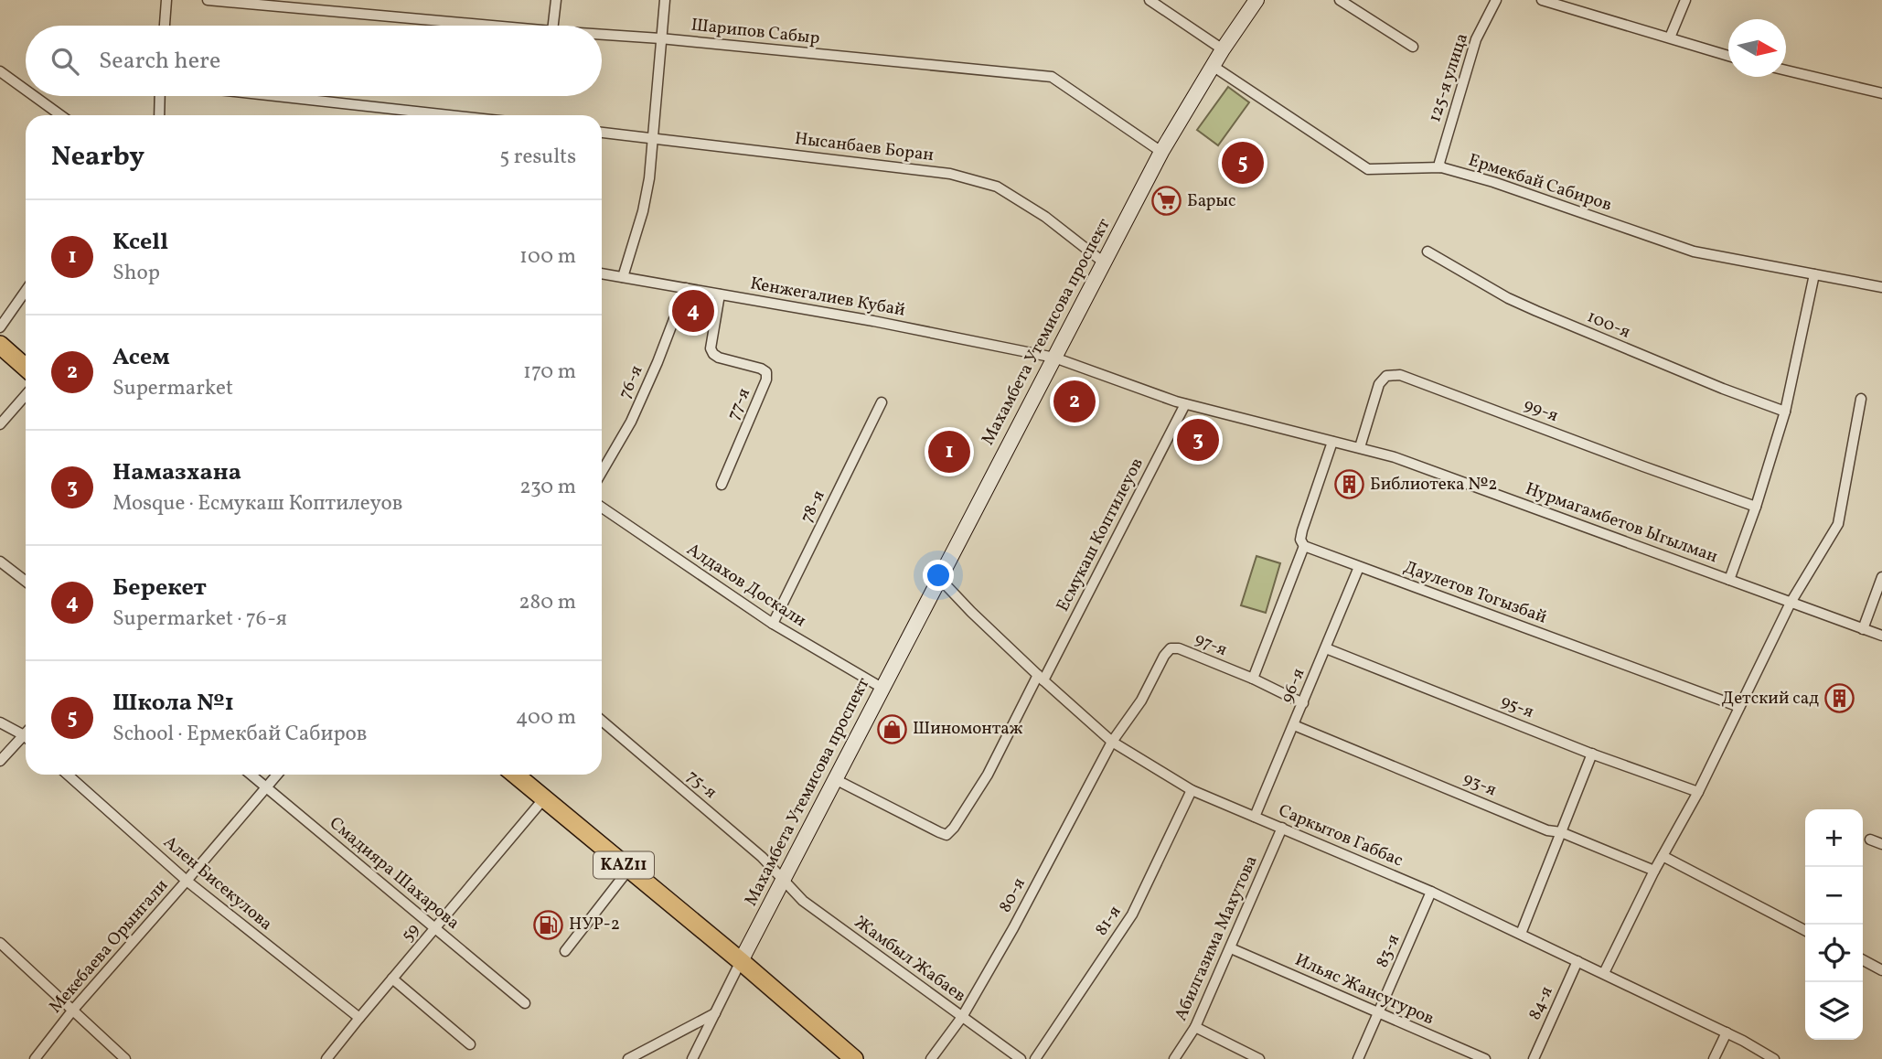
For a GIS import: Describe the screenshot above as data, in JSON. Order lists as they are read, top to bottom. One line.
{"streets":{"highway":["KAZ11"],"street":["Шарипов Сабыр","125-я улица","Нысанбаев Боран","Ермекбай Сабиров","Кенжегалиев Кубай","100-я","Махамбета Утемисова проспект","76-я","77-я","99-я","78-я","Нурмагамбетов Ыгылман","Есмукаш Коптилеуов","Алдахов Доскали","Даулетов Тогызбай","97-я","96-я","95-я","75-я","93-я","Саркытов Габбас","Смадияра Шахарова","Ален Бисекулова","80-я","81-я","59","Абилгазима Махутова","Мекебаева Орынгали","83-я","Жамбыл Жабаев","Ильяс Жансугуров","84-я"]},"crossings":[["Шарипов Сабыр","Махамбета Утемисова проспект"],["125-я улица","Ермекбай Сабиров"],["Нысанбаев Боран","Махамбета Утемисова проспект"],["Ермекбай Сабиров","Махамбета Утемисова проспект"],["Кенжегалиев Кубай","Махамбета Утемисова проспект"],["Кенжегалиев Кубай","76-я"],["Кенжегалиев Кубай","77-я"],["Кенжегалиев Кубай","Нурмагамбетов Ыгылман"],["Махамбета Утемисова проспект","Нурмагамбетов Ыгылман"],["Махамбета Утемисова проспект","Есмукаш Коптилеуов"],["Махамбета Утемисова проспект","Алдахов Доскали"],["Махамбета Утемисова проспект","75-я"],["Махамбета Утемисова проспект","Саркытов Габбас"],["Махамбета Утемисова проспект","KAZ11"],["Махамбета Утемисова проспект","Жамбыл Жабаев"],["99-я","Нурмагамбетов Ыгылман"],["78-я","Алдахов Доскали"],["Нурмагамбетов Ыгылман","Есмукаш Коптилеуов"],["Есмукаш Коптилеуов","Саркытов Габбас"],["Даулетов Тогызбай","96-я"],["97-я","96-я"],["97-я","Саркытов Габбас"],["97-я","80-я"],["96-я","95-я"],["96-я","93-я"],["96-я","Саркытов Габбас"],["75-я","Жамбыл Жабаев"],["Саркытов Габбас","80-я"],["Саркытов Габбас","81-я"],["Саркытов Габбас","Абилгазима Махутова"],["Саркытов Габбас","83-я"],["Саркытов Габбас","84-я"],["KAZ11","59"],["Смадияра Шахарова","59"],["Смадияра Шахарова","Мекебаева Орынгали"],["Ален Бисекулова","59"],["Ален Бисекулова","Мекебаева Орынгали"],["80-я","Жамбыл Жабаев"],["Абилгазима Махутова","Ильяс Жансугуров"],["83-я","Ильяс Жансугуров"]],"places":{"supermarket":["Барыс"],"building":["Библиотека №2","Детский сад"],"shop":["Шиномонтаж"],"fuel station":["НУР-2"]},"north":"right","page":{"search":"Search here","heading":["Nearby","5 results"],"pins":["5","4","2","3","1"],"list":[{"mark":"1","name":"Kcell","note":"Shop","value":"100 m"},{"mark":"2","name":"Асем","note":"Supermarket","value":"170 m"},{"mark":"3","name":"Намазхана","note":"Mosque · Есмукаш Коптилеуов","value":"230 m"},{"mark":"4","name":"Берекет","note":"Supermarket · 76-я","value":"280 m"},{"mark":"5","name":"Школа №1","note":"School · Ермекбай Сабиров","value":"400 m"}],"map_buttons":["+","−"]}}
